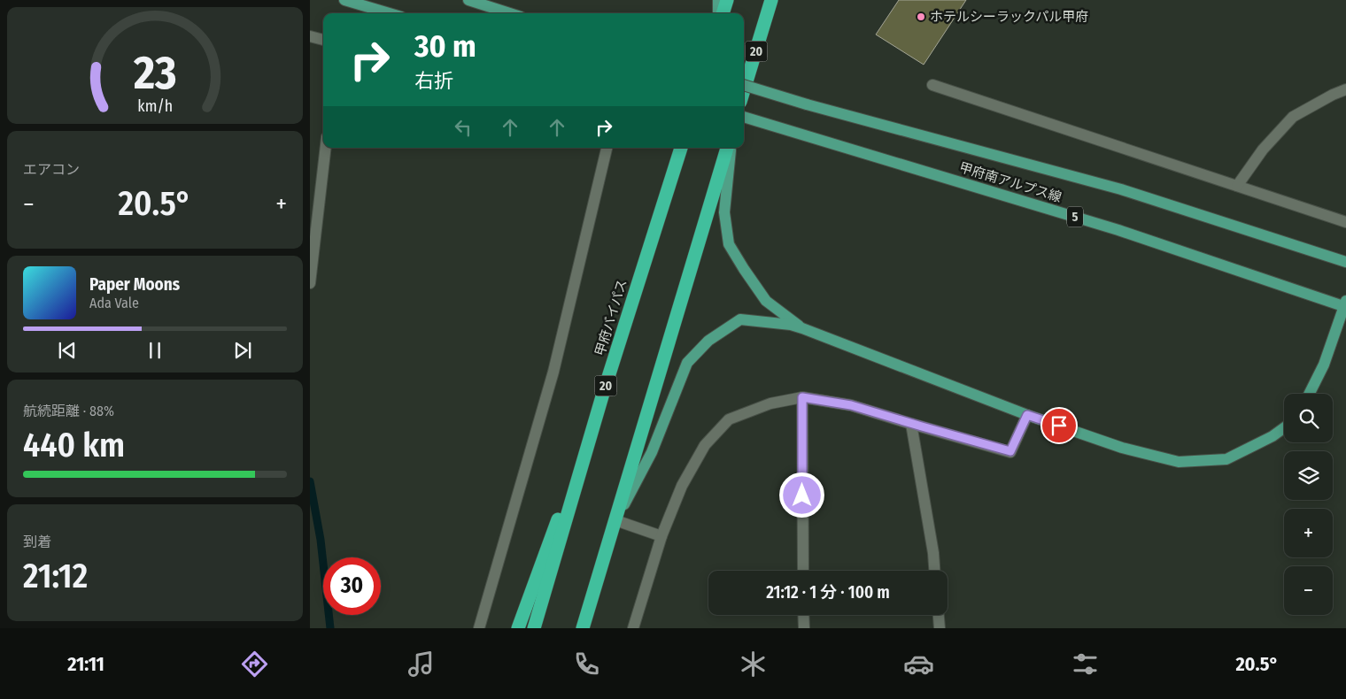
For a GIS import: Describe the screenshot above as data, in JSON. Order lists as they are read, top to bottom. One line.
{"streets":{"highway":["20","甲府バイパス"],"main road":["甲府南アルプス線","5"]},"places":["ホテルシーラックパル甲府"],"page":{"turn":["30 m","右折"],"tile":["エアコン",["航続距離 · 88%","440 km"],["到着","21:12"]],"heat":["−","20.5°","+"],"song":["Paper Moons","Ada Vale"],"map_buttons":["+","−"],"limit":"30","trip":"21:12 · 1 分 · 100 m","tabs":["21:11","20.5°"],"gauge":["23","km/h"]}}
